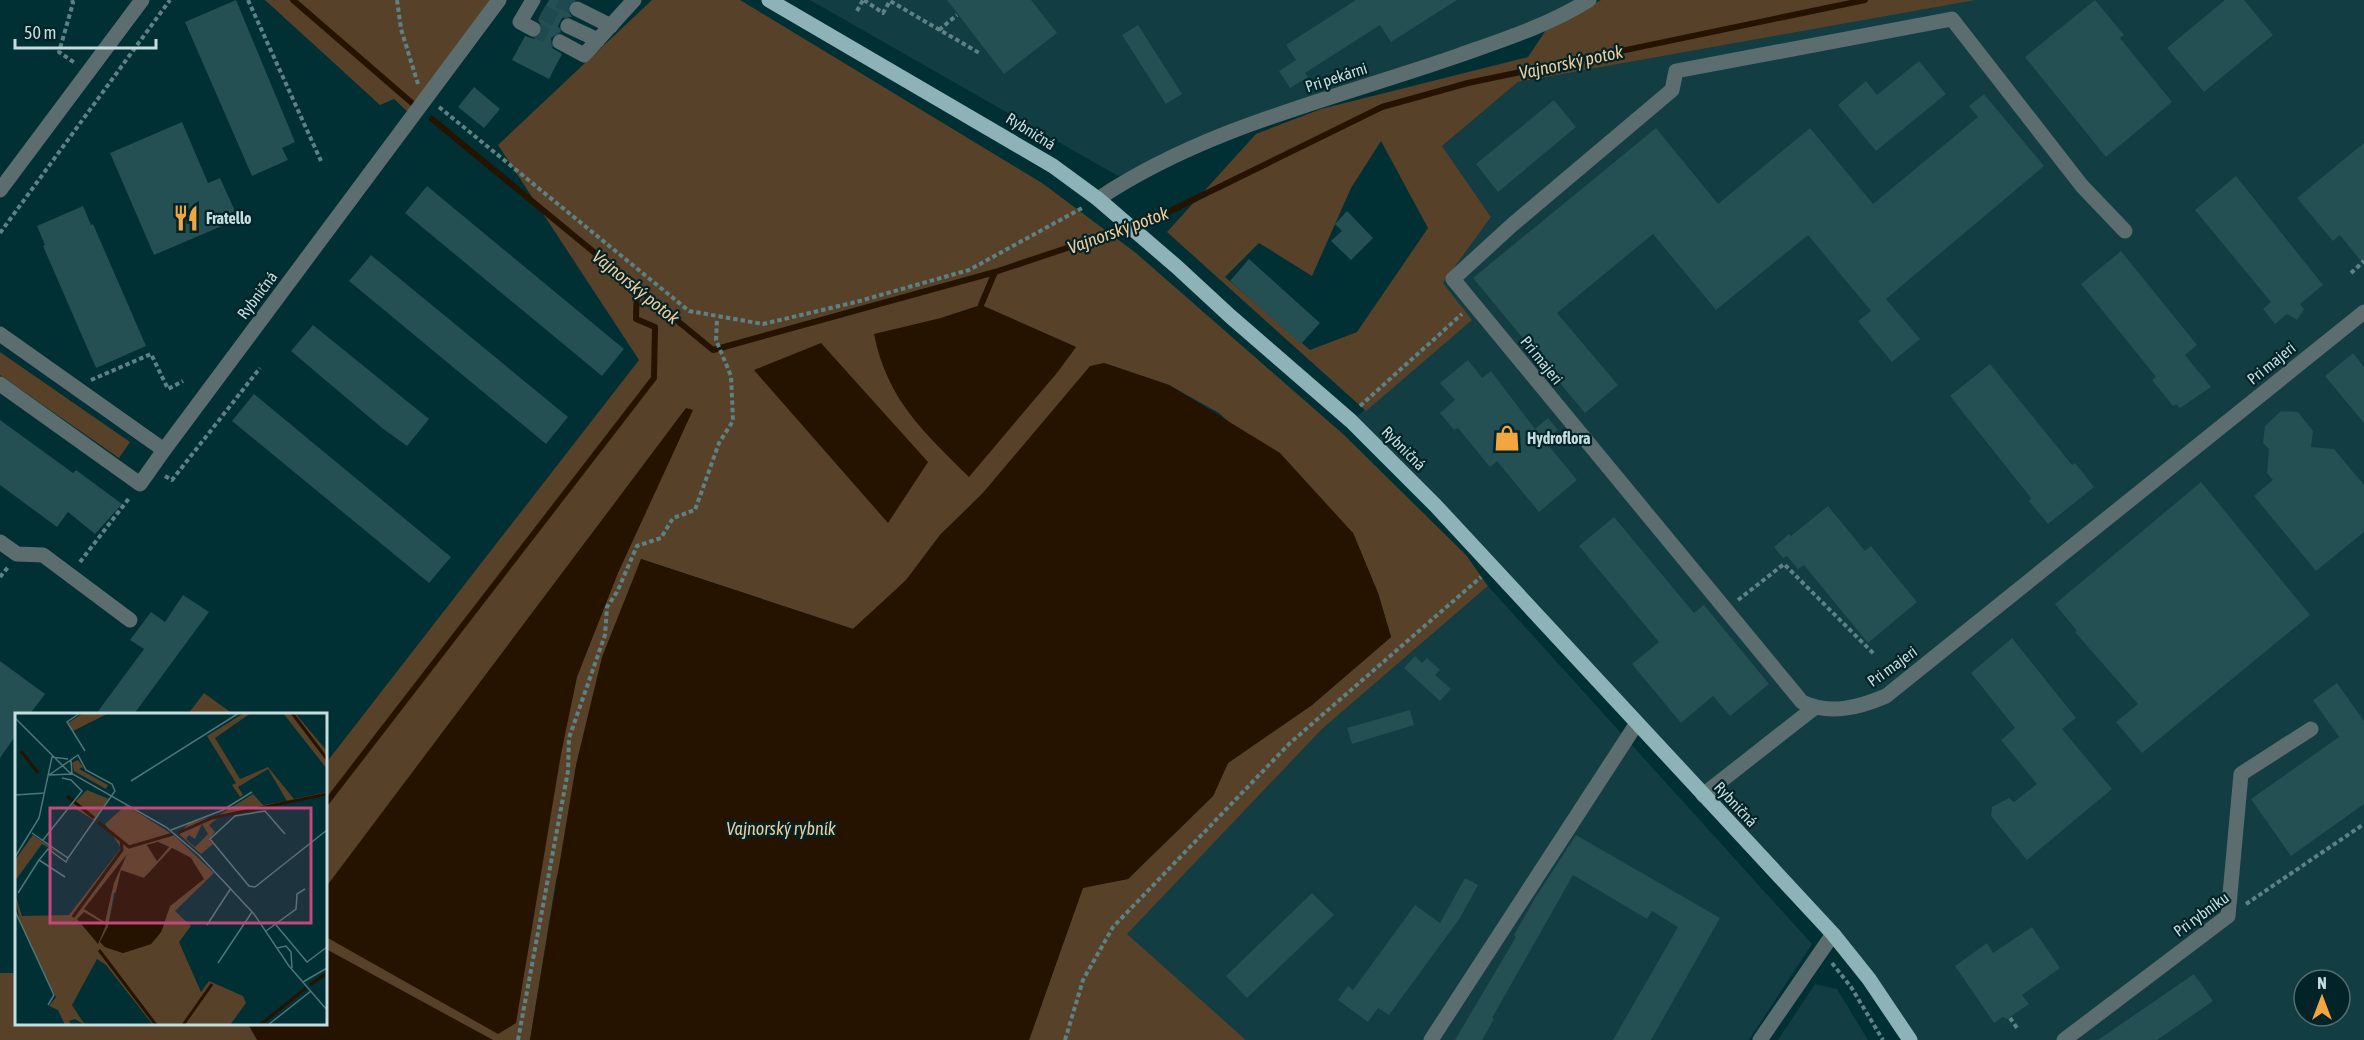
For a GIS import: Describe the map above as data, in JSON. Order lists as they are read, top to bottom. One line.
{"streets":{"main road":["Rybničná"],"street":["Pri pekárni","Pri majeri","Pri rybníku"]},"crossings":[["Pri pekárni","Rybničná"]],"water":["Vajnorský potok","Vajnorský rybník"],"places":{"restaurant":["Fratello"],"shop":["Hydroflora"]},"scale_bar":"50 m","north":"top"}
